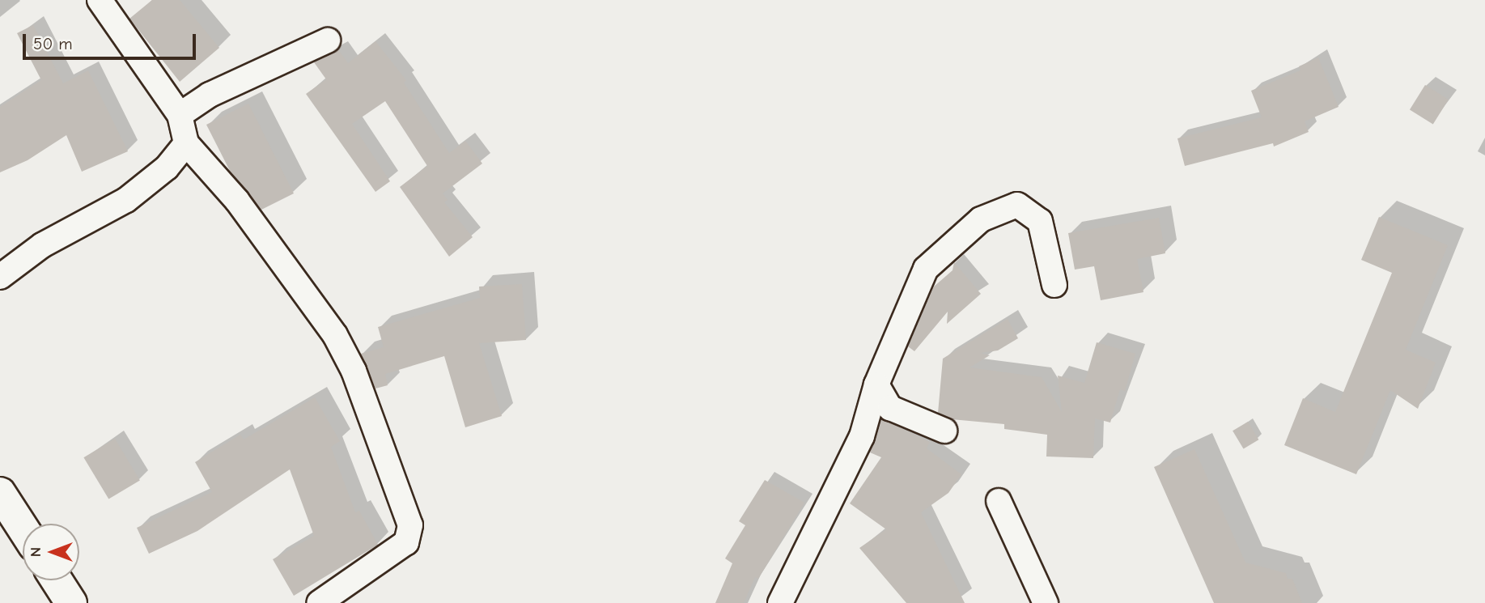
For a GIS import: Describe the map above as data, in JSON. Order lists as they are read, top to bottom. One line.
{"scale_bar":"50 m","north":"left"}
